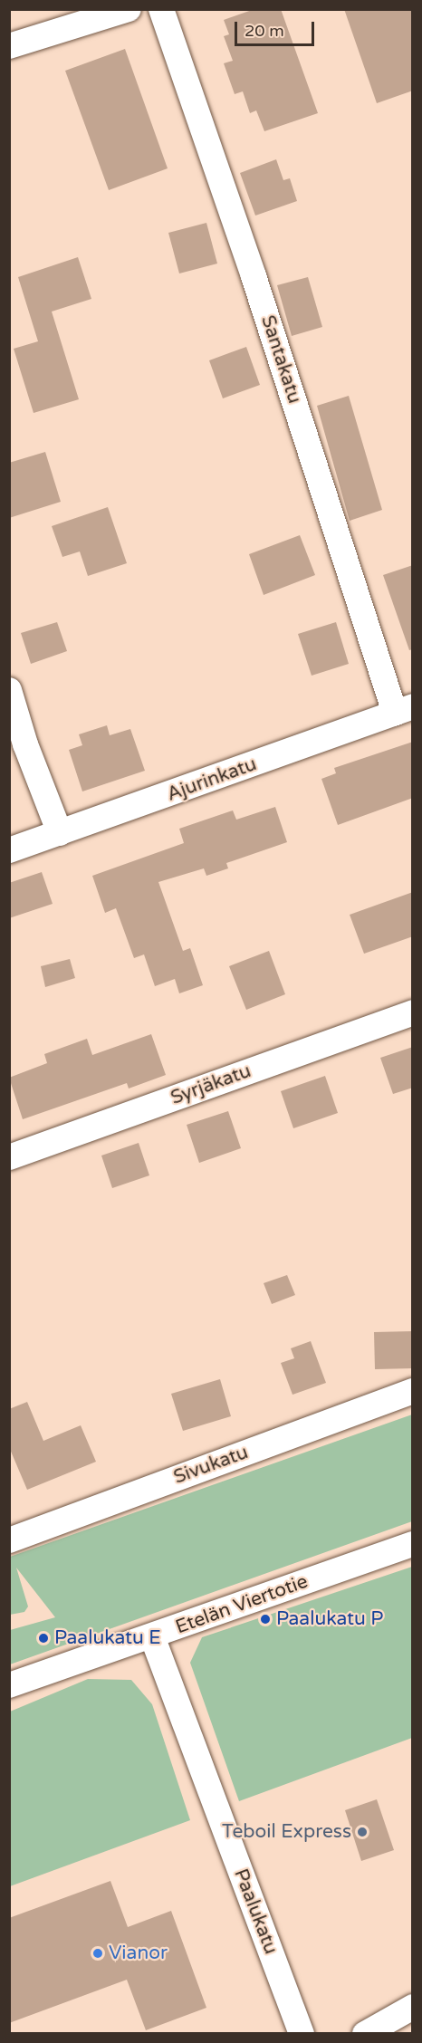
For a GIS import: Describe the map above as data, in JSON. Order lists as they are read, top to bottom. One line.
{"streets":{"street":["Santakatu","Ajurinkatu","Syrjäkatu","Sivukatu","Etelän Viertotie","Paalukatu"]},"crossings":[["Santakatu","Ajurinkatu"],["Etelän Viertotie","Paalukatu"]],"places":["Paalukatu P","Paalukatu E","Teboil Express","Vianor"],"scale_bar":"20 m"}
